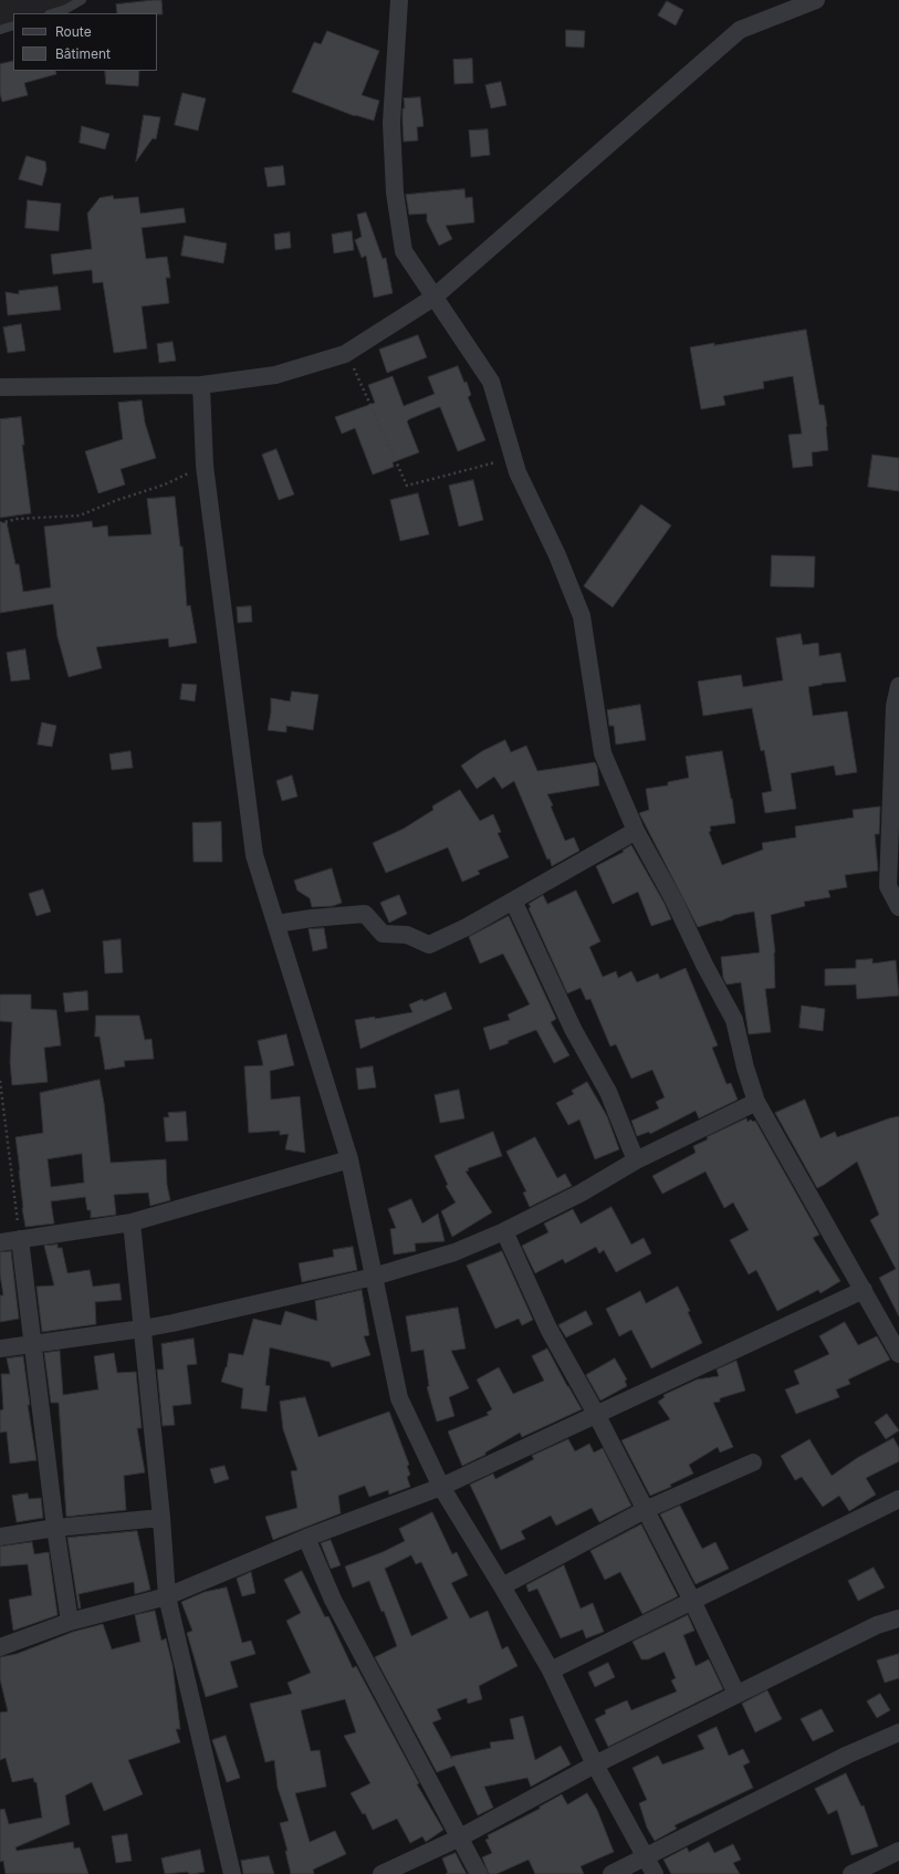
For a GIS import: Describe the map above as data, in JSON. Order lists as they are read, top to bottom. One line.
{"legend":["Route","Bâtiment"]}
